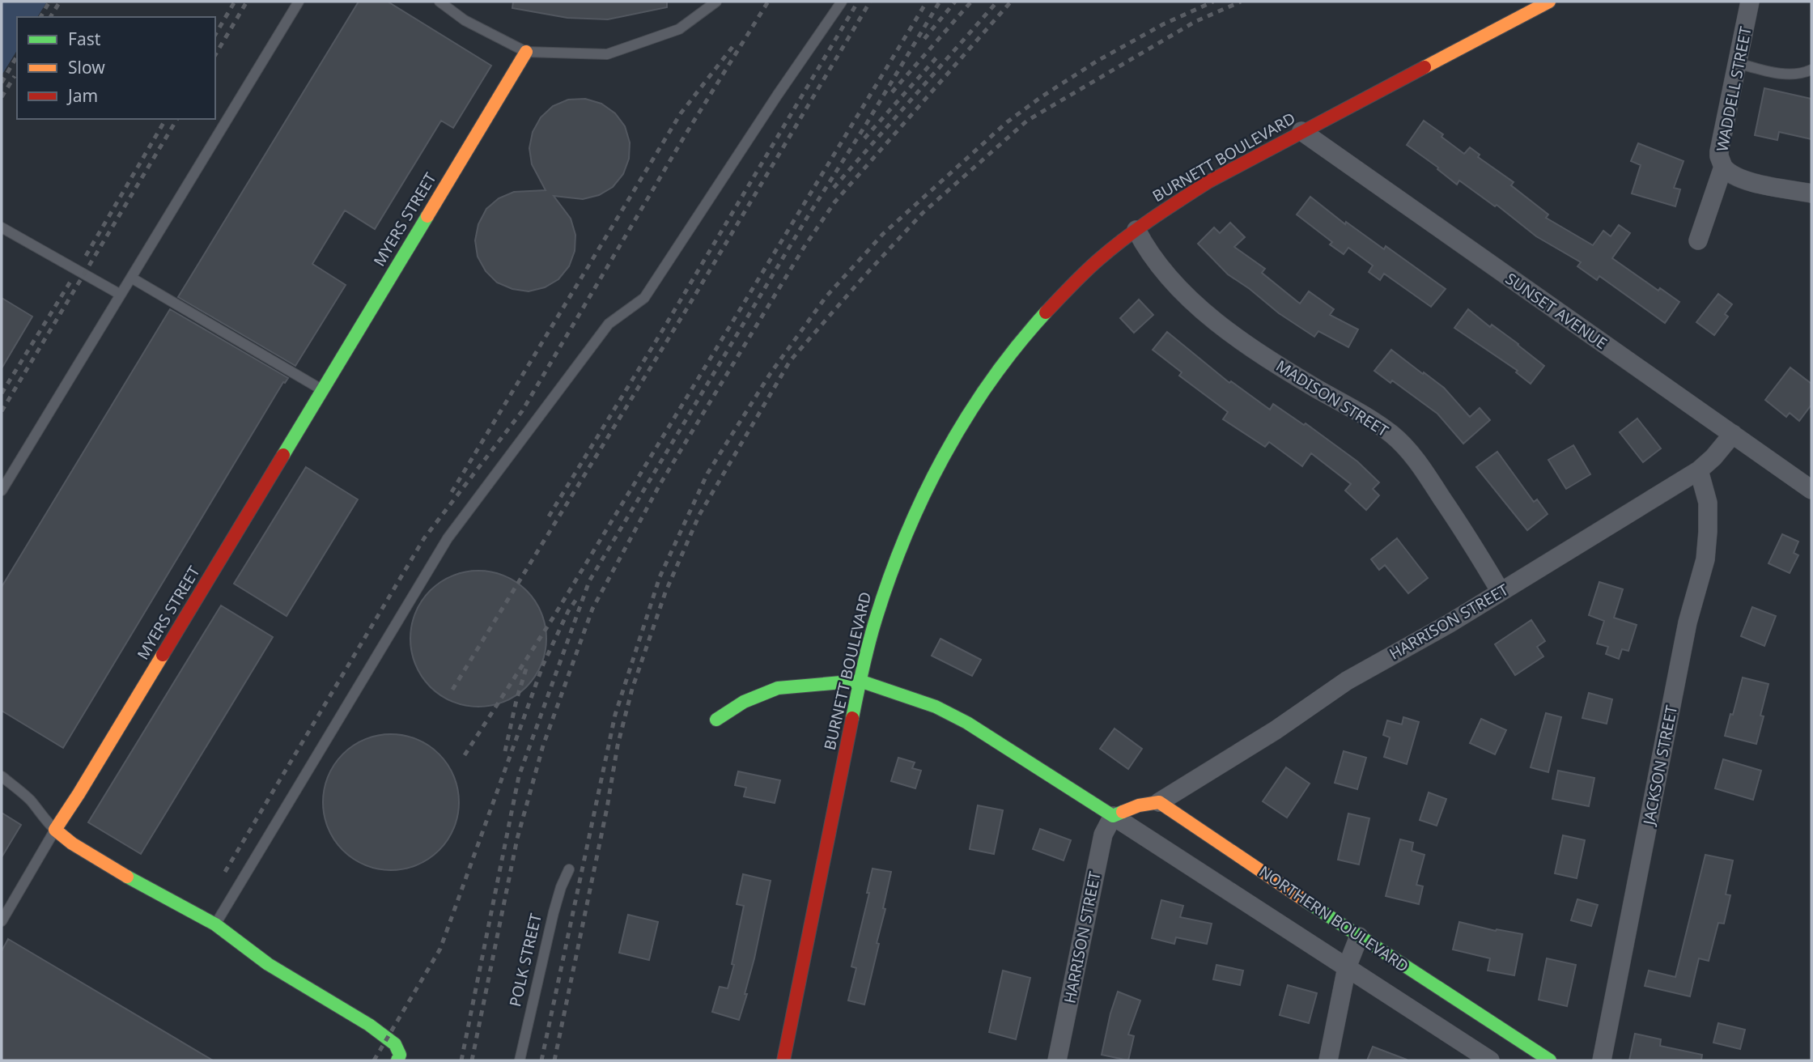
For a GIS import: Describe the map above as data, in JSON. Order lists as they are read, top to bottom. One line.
{"streets":{"street":["WADDELL STREET","BURNETT BOULEVARD","MYERS STREET","SUNSET AVENUE","MADISON STREET","HARRISON STREET","JACKSON STREET","NORTHERN BOULEVARD"],"lane":["POLK STREET"]},"crossings":[["BURNETT BOULEVARD","SUNSET AVENUE"],["BURNETT BOULEVARD","MADISON STREET"],["BURNETT BOULEVARD","NORTHERN BOULEVARD"],["SUNSET AVENUE","HARRISON STREET"],["MADISON STREET","HARRISON STREET"],["HARRISON STREET","JACKSON STREET"],["HARRISON STREET","NORTHERN BOULEVARD"]],"legend":["Fast","Slow","Jam"]}
